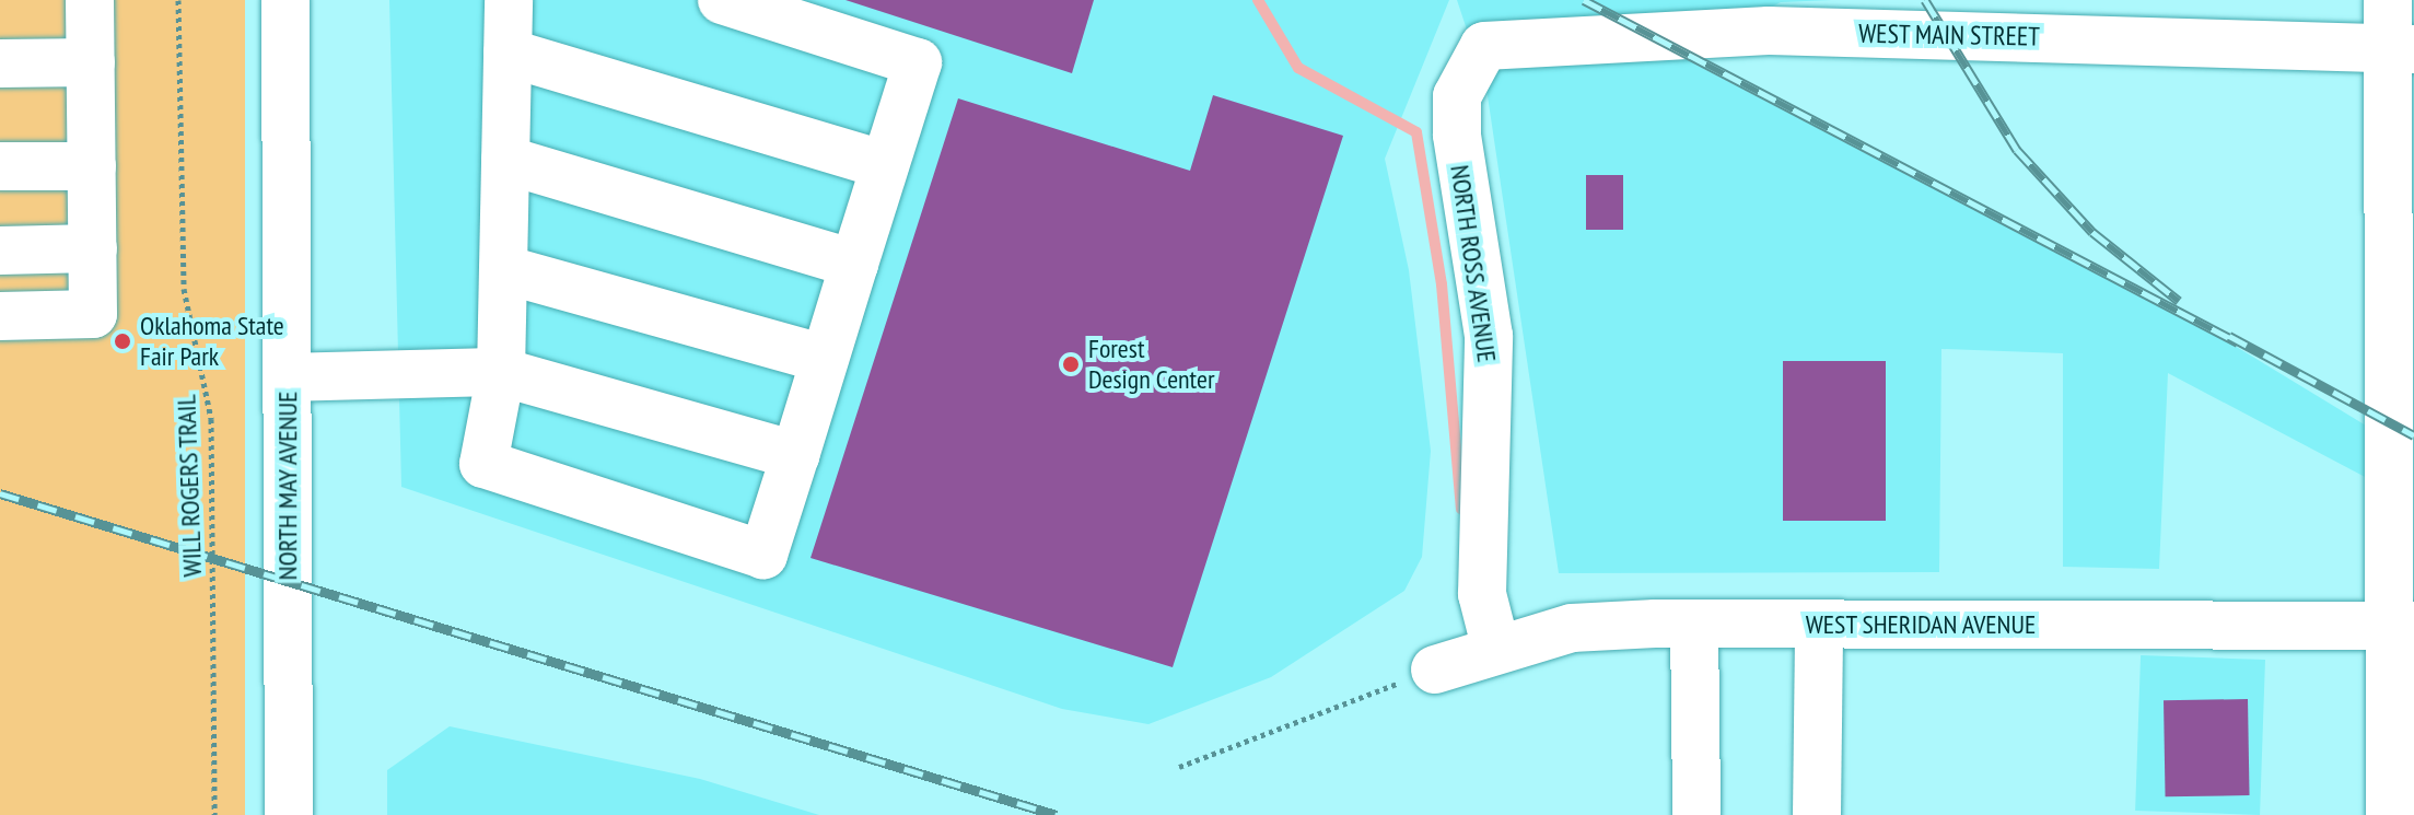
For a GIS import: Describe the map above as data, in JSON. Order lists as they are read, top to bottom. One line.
{"streets":{"street":["WEST MAIN STREET","NORTH ROSS AVENUE","NORTH MAY AVENUE","WEST SHERIDAN AVENUE"],"path":["WILL ROGERS TRAIL"]},"crossings":[["WEST MAIN STREET","NORTH ROSS AVENUE"],["NORTH ROSS AVENUE","WEST SHERIDAN AVENUE"]],"places":["Oklahoma State Fair Park","Forest Design Center"]}
